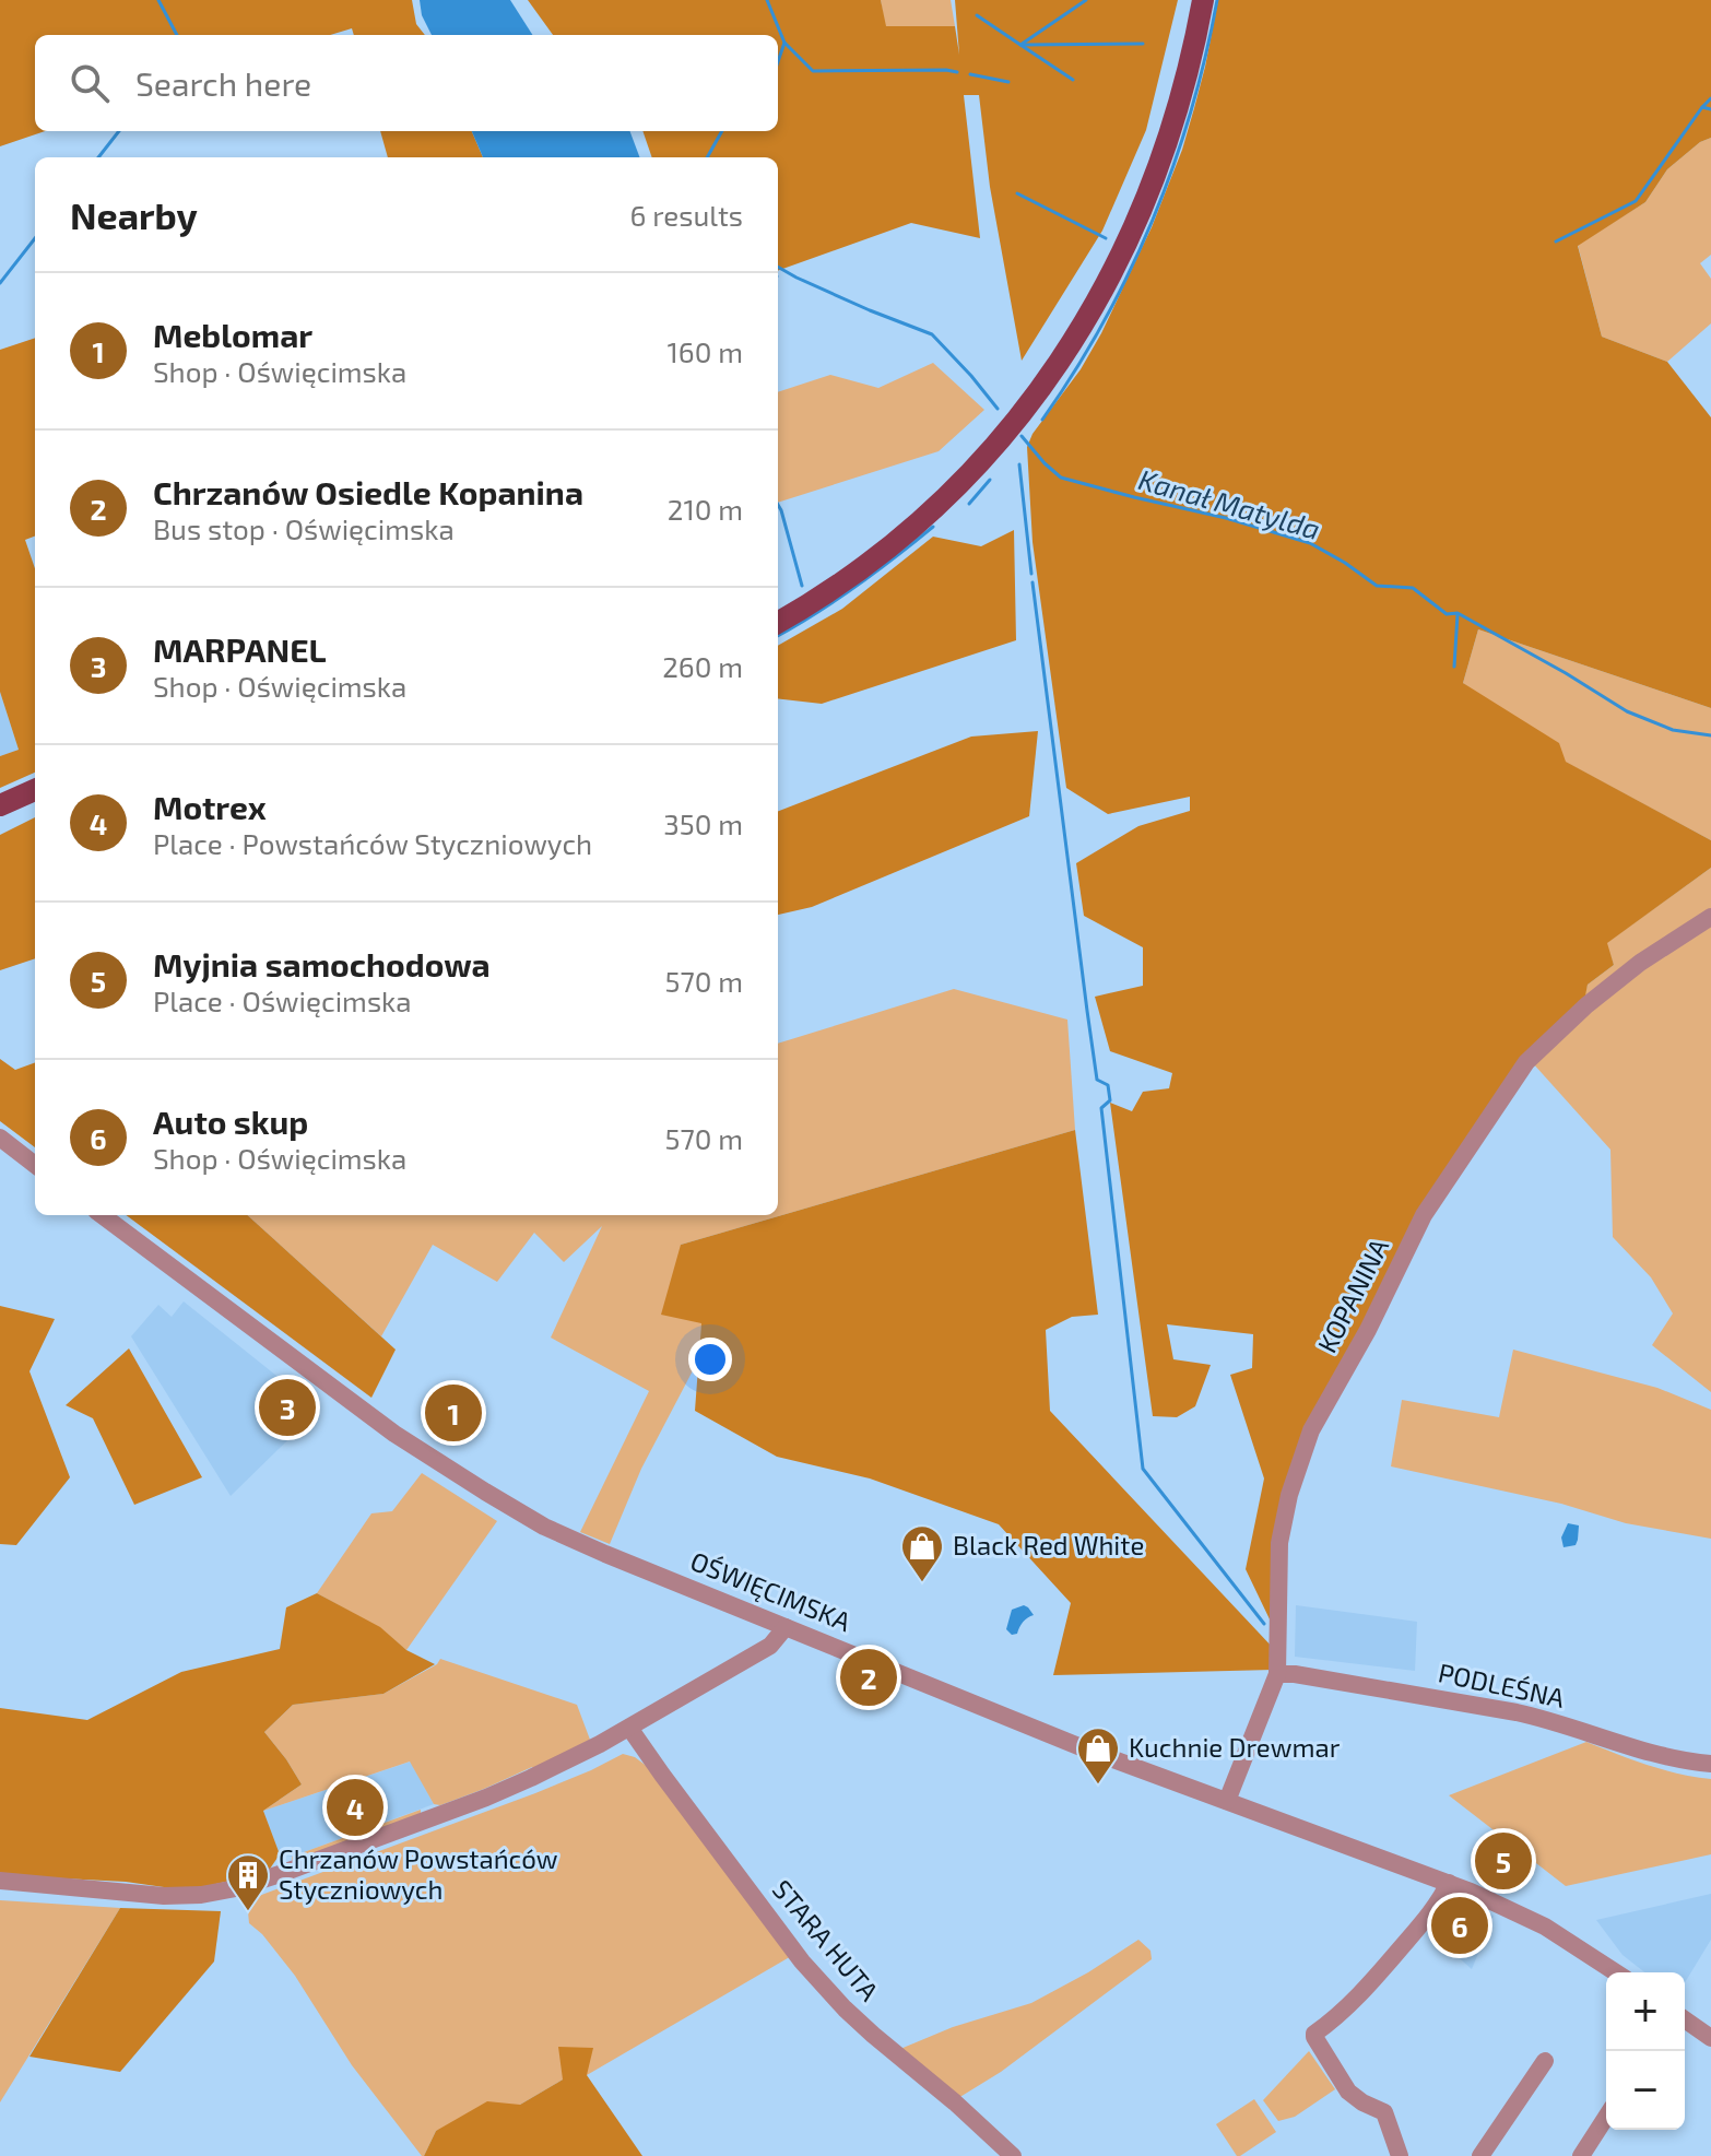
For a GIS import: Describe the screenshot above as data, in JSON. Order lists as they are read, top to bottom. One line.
{"streets":{"street":["KOPANINA","OŚWIĘCIMSKA","PODLEŚNA","STARA HUTA"]},"crossings":[["KOPANINA","OŚWIĘCIMSKA"],["KOPANINA","PODLEŚNA"]],"water":["Kanał Matylda"],"places":{"shop":["Black Red White","Kuchnie Drewmar"],"building":["Chrzanów Powstańców Styczniowych"]},"page":{"search":"Search here","heading":["Nearby","6 results"],"list":[{"mark":"1","name":"Meblomar","note":"Shop · Oświęcimska","value":"160 m"},{"mark":"2","name":"Chrzanów Osiedle Kopanina","note":"Bus stop · Oświęcimska","value":"210 m"},{"mark":"3","name":"MARPANEL","note":"Shop · Oświęcimska","value":"260 m"},{"mark":"4","name":"Motrex","note":"Place · Powstańców Styczniowych","value":"350 m"},{"mark":"5","name":"Myjnia samochodowa","note":"Place · Oświęcimska","value":"570 m"},{"mark":"6","name":"Auto skup","note":"Shop · Oświęcimska","value":"570 m"}],"pins":["3","1","2","4","5","6"],"map_buttons":["+","−"]}}
